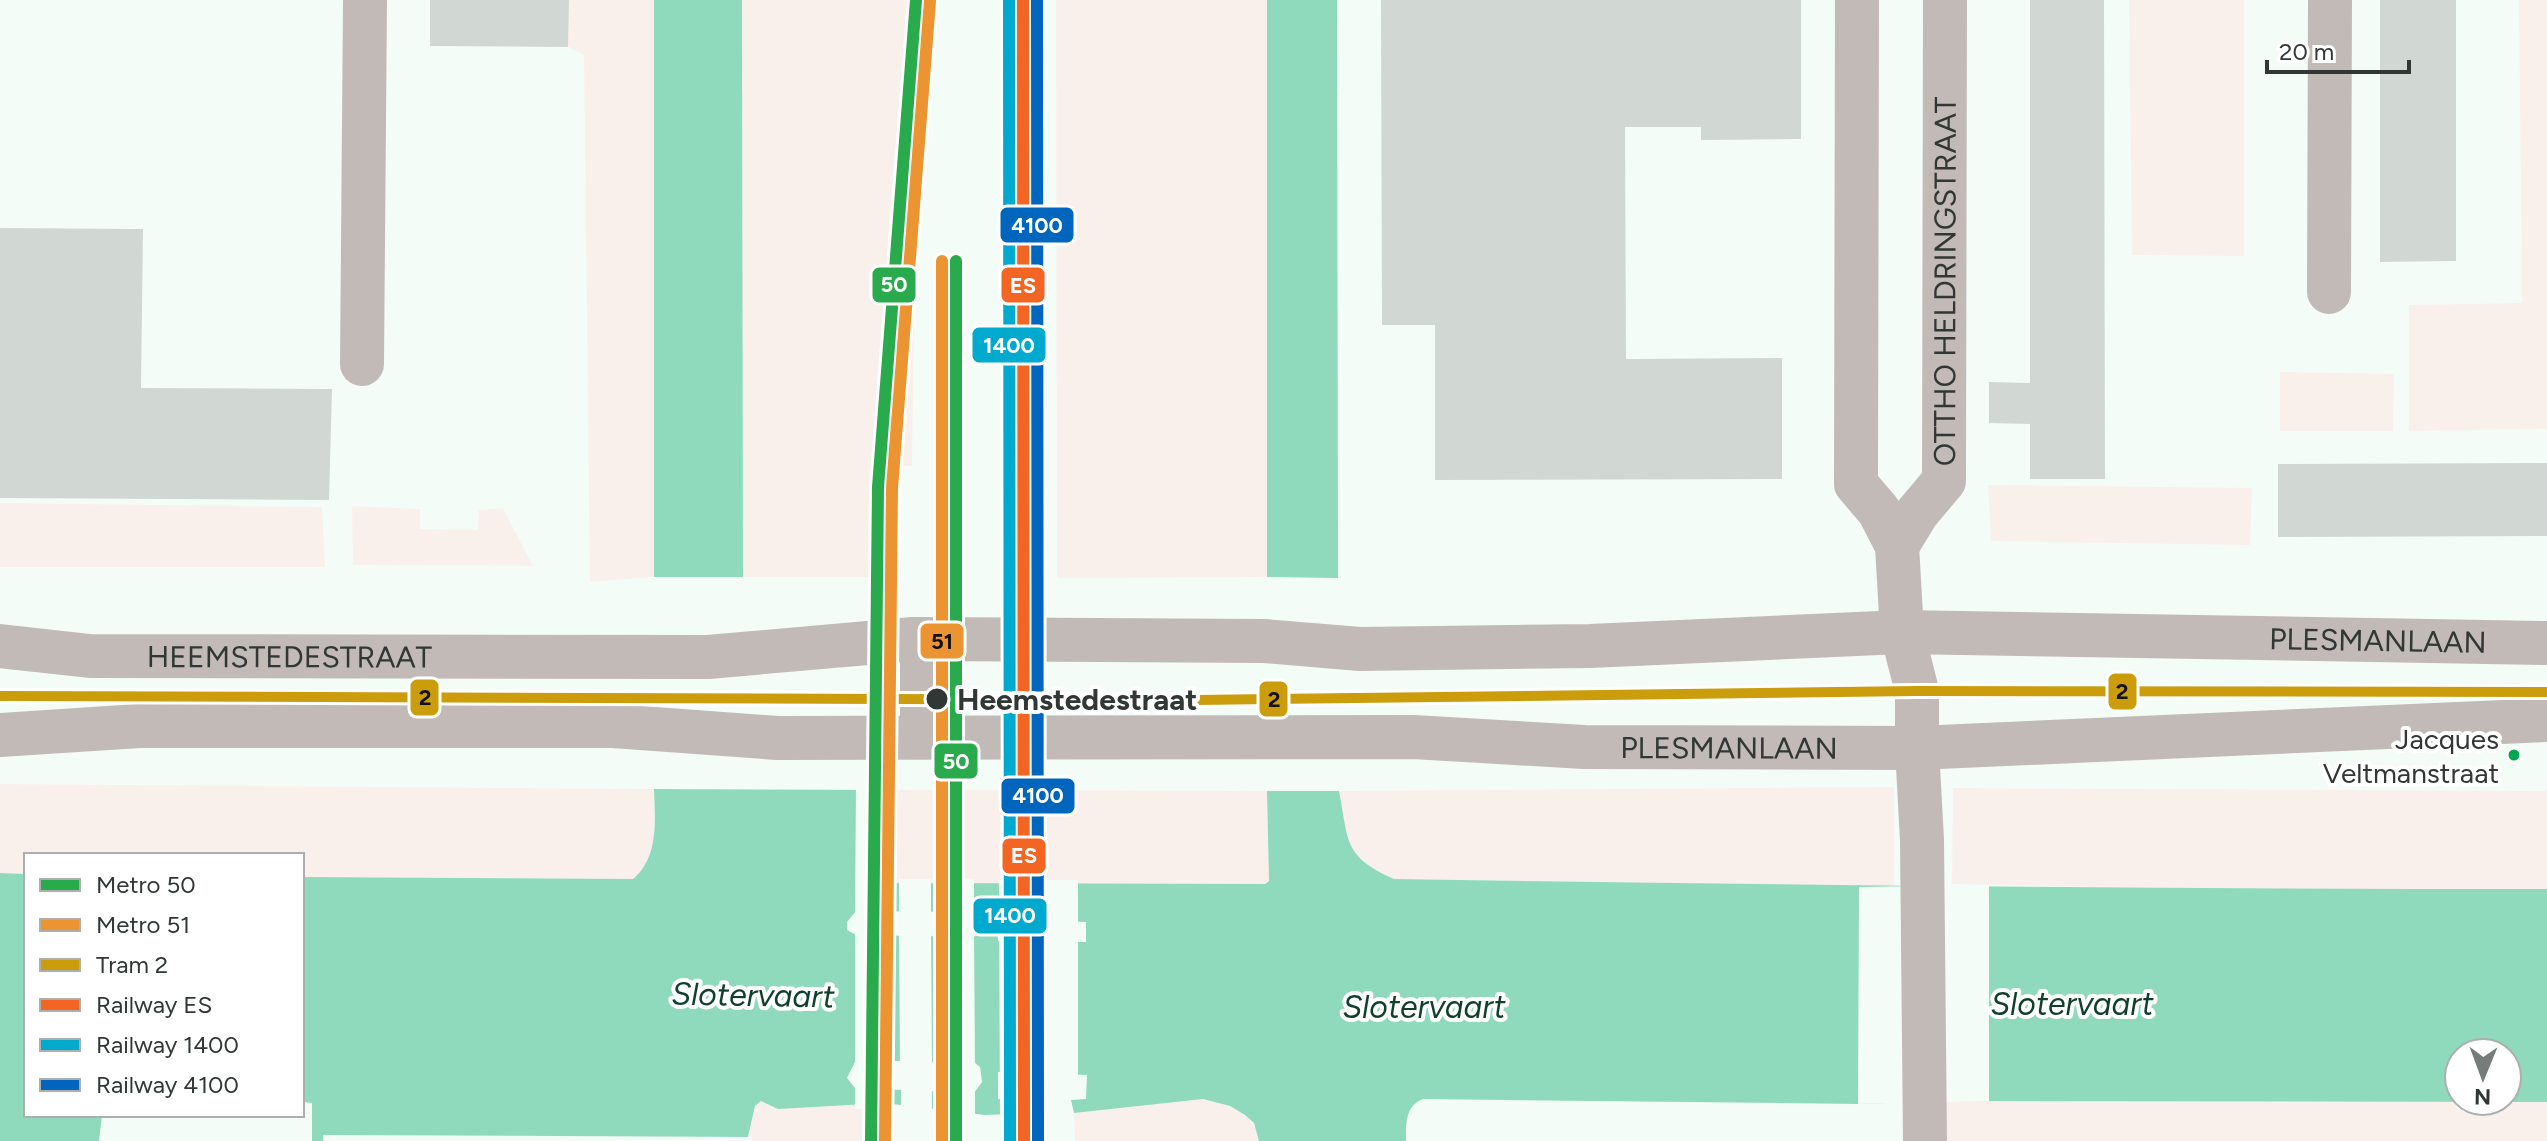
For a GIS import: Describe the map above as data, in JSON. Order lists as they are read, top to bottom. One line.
{"streets":{"street":["OTTHO HELDRINGSTRAAT","PLESMANLAAN","HEEMSTEDESTRAAT"]},"crossings":[["PLESMANLAAN","HEEMSTEDESTRAAT"]],"water":["Slotervaart"],"places":["Heemstedestraat","Jacques Veltmanstraat"],"lines":["metro line 50","rail line ES","rail line 1400","rail line 4100","metro line 51","tram line 2"],"legend":["Metro 50","Metro 51","Tram 2","Railway ES","Railway 1400","Railway 4100"],"scale_bar":"20 m","north":"bottom"}
